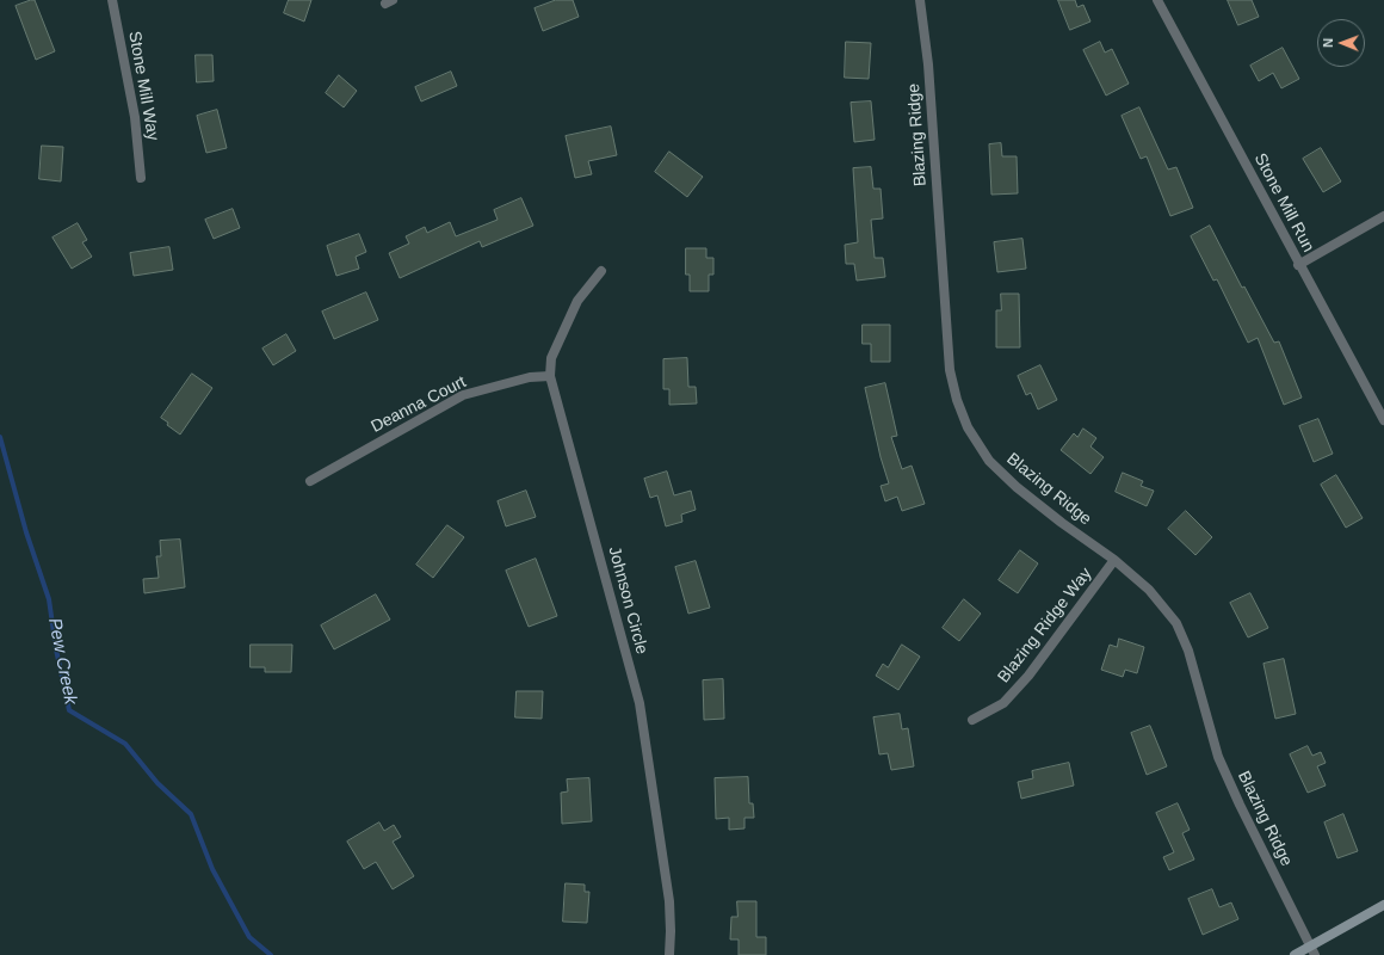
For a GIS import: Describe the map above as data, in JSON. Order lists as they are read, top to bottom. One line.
{"streets":{"street":["Stone Mill Way","Blazing Ridge","Stone Mill Run","Deanna Court","Johnson Circle","Blazing Ridge Way"]},"crossings":[["Blazing Ridge","Blazing Ridge Way"],["Deanna Court","Johnson Circle"]],"water":["Pew Creek"],"north":"left"}
